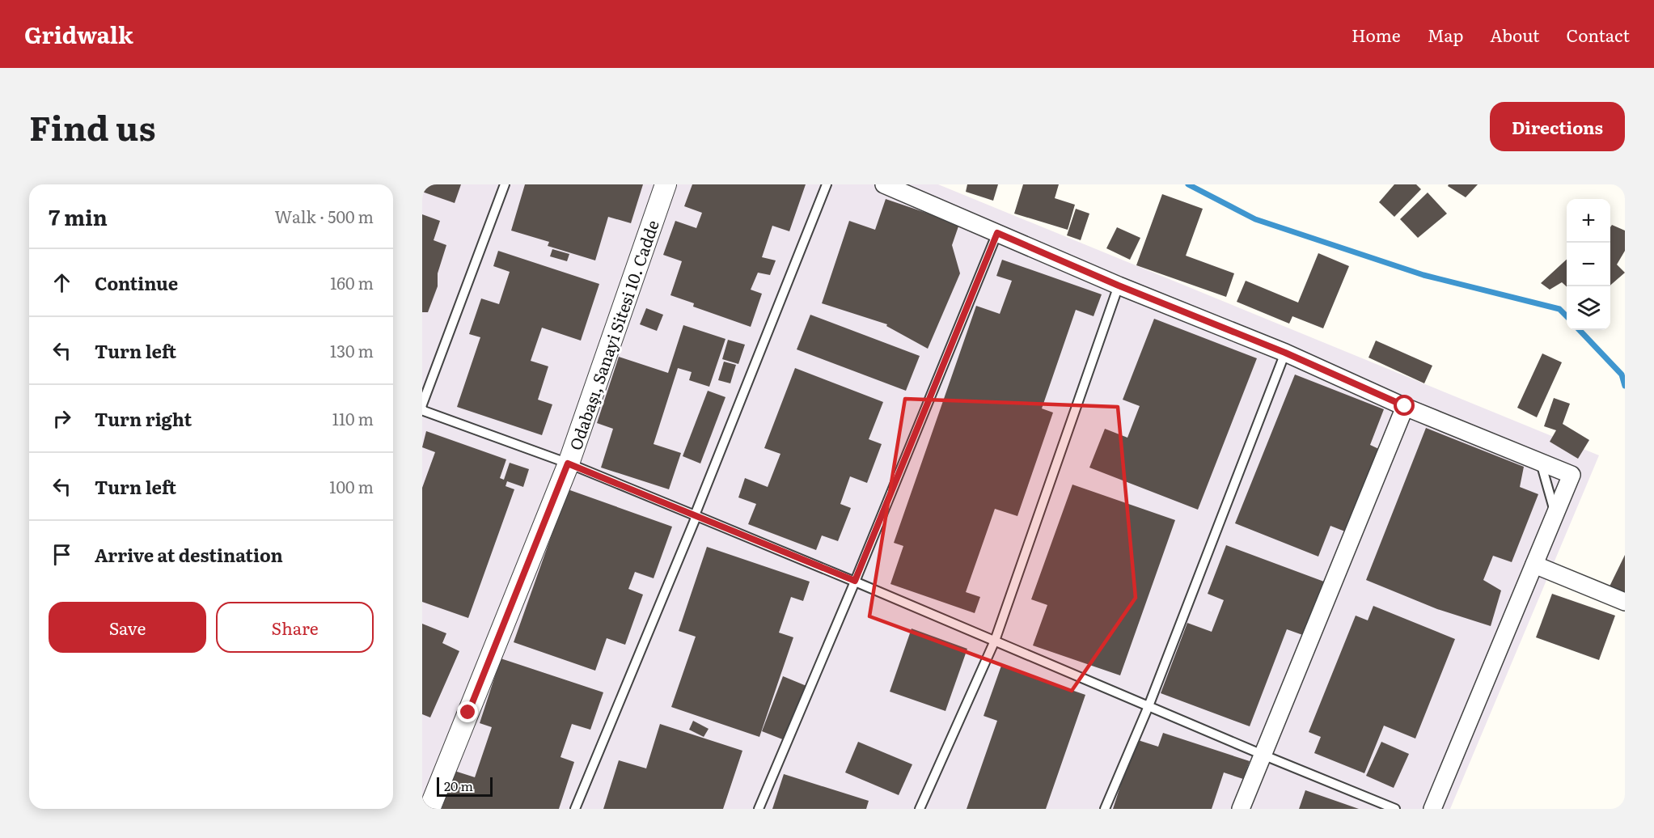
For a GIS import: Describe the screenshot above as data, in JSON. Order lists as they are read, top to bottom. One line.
{"streets":{"street":["Odabaşı, Sanayi Sitesi 10. Cadde"]},"scale_bar":"20 m","page":{"header":"Gridwalk","nav":["Home","Map","About","Contact"],"title":"Find us","buttons":["Directions",["Save","Share"]],"heading":["7 min","Walk · 500 m"],"map_buttons":["+","−"],"list":[["Continue","160 m"],["Turn left","130 m"],["Turn right","110 m"],["Turn left","100 m"],"Arrive at destination"],"scale":"20 m"}}
